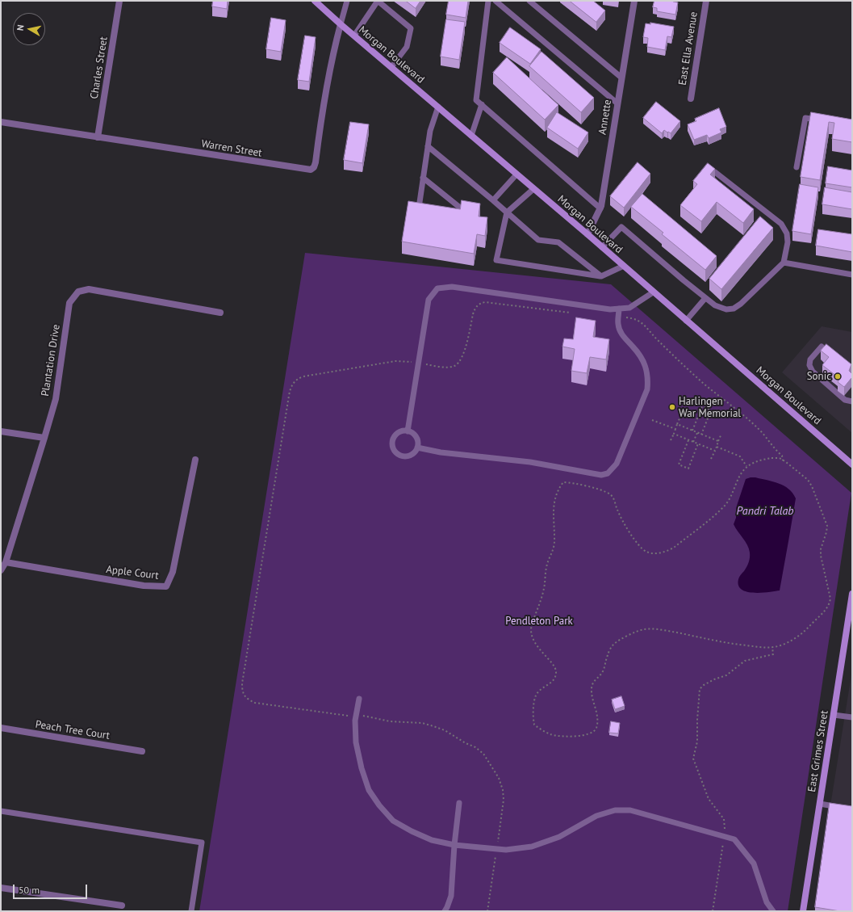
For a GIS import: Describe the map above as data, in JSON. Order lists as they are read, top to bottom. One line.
{"streets":{"main road":["Morgan Boulevard","East Grimes Street"],"street":["East Ella Avenue","Charles Street","Annette","Warren Street","Plantation Drive","Apple Court","Peach Tree Court"]},"crossings":[["Morgan Boulevard","Annette"],["Morgan Boulevard","Warren Street"],["Charles Street","Warren Street"],["Plantation Drive","Apple Court"]],"water":["Pandri Talab"],"parks":["Pendleton Park"],"places":["Sonic","Harlingen War Memorial"],"scale_bar":"50 m","north":"left"}
